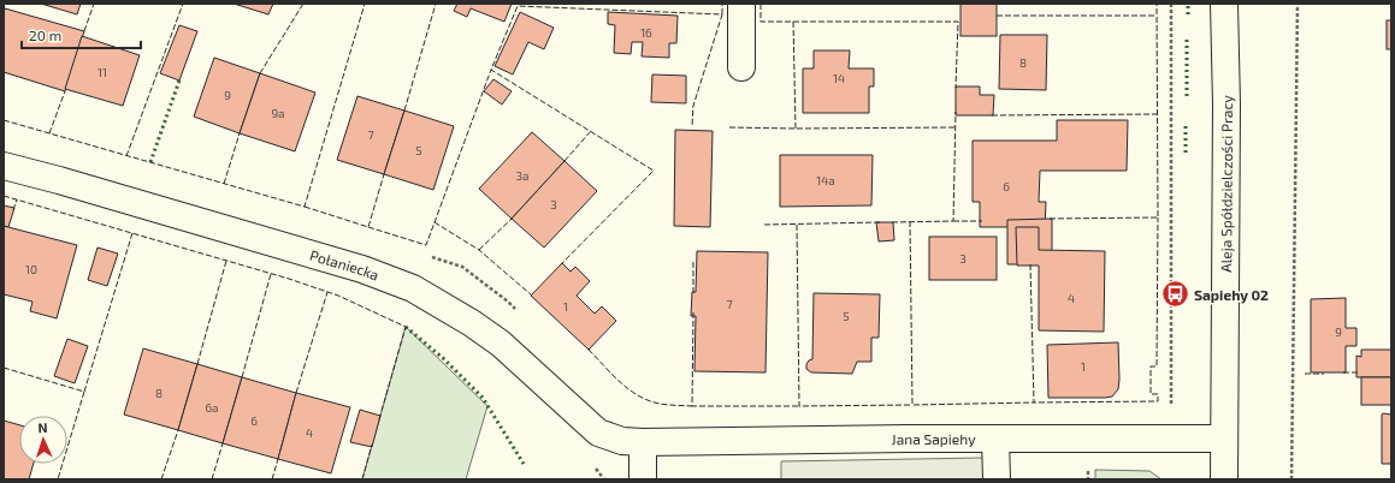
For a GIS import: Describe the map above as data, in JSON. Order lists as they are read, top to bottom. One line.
{"streets":{"street":["Aleja Spółdzielczości Pracy","Połaniecka","Jana Sapiehy"]},"crossings":[["Aleja Spółdzielczości Pracy","Jana Sapiehy"],["Połaniecka","Jana Sapiehy"]],"places":{"bus stop":["Sapiehy 02"]},"house_numbers":["16","8","11","14","9","9a","7","5","3a","14a","6","3","3","10","4","7","1","5","9","1","8","6a","6","4"],"scale_bar":"20 m","north":"top"}
